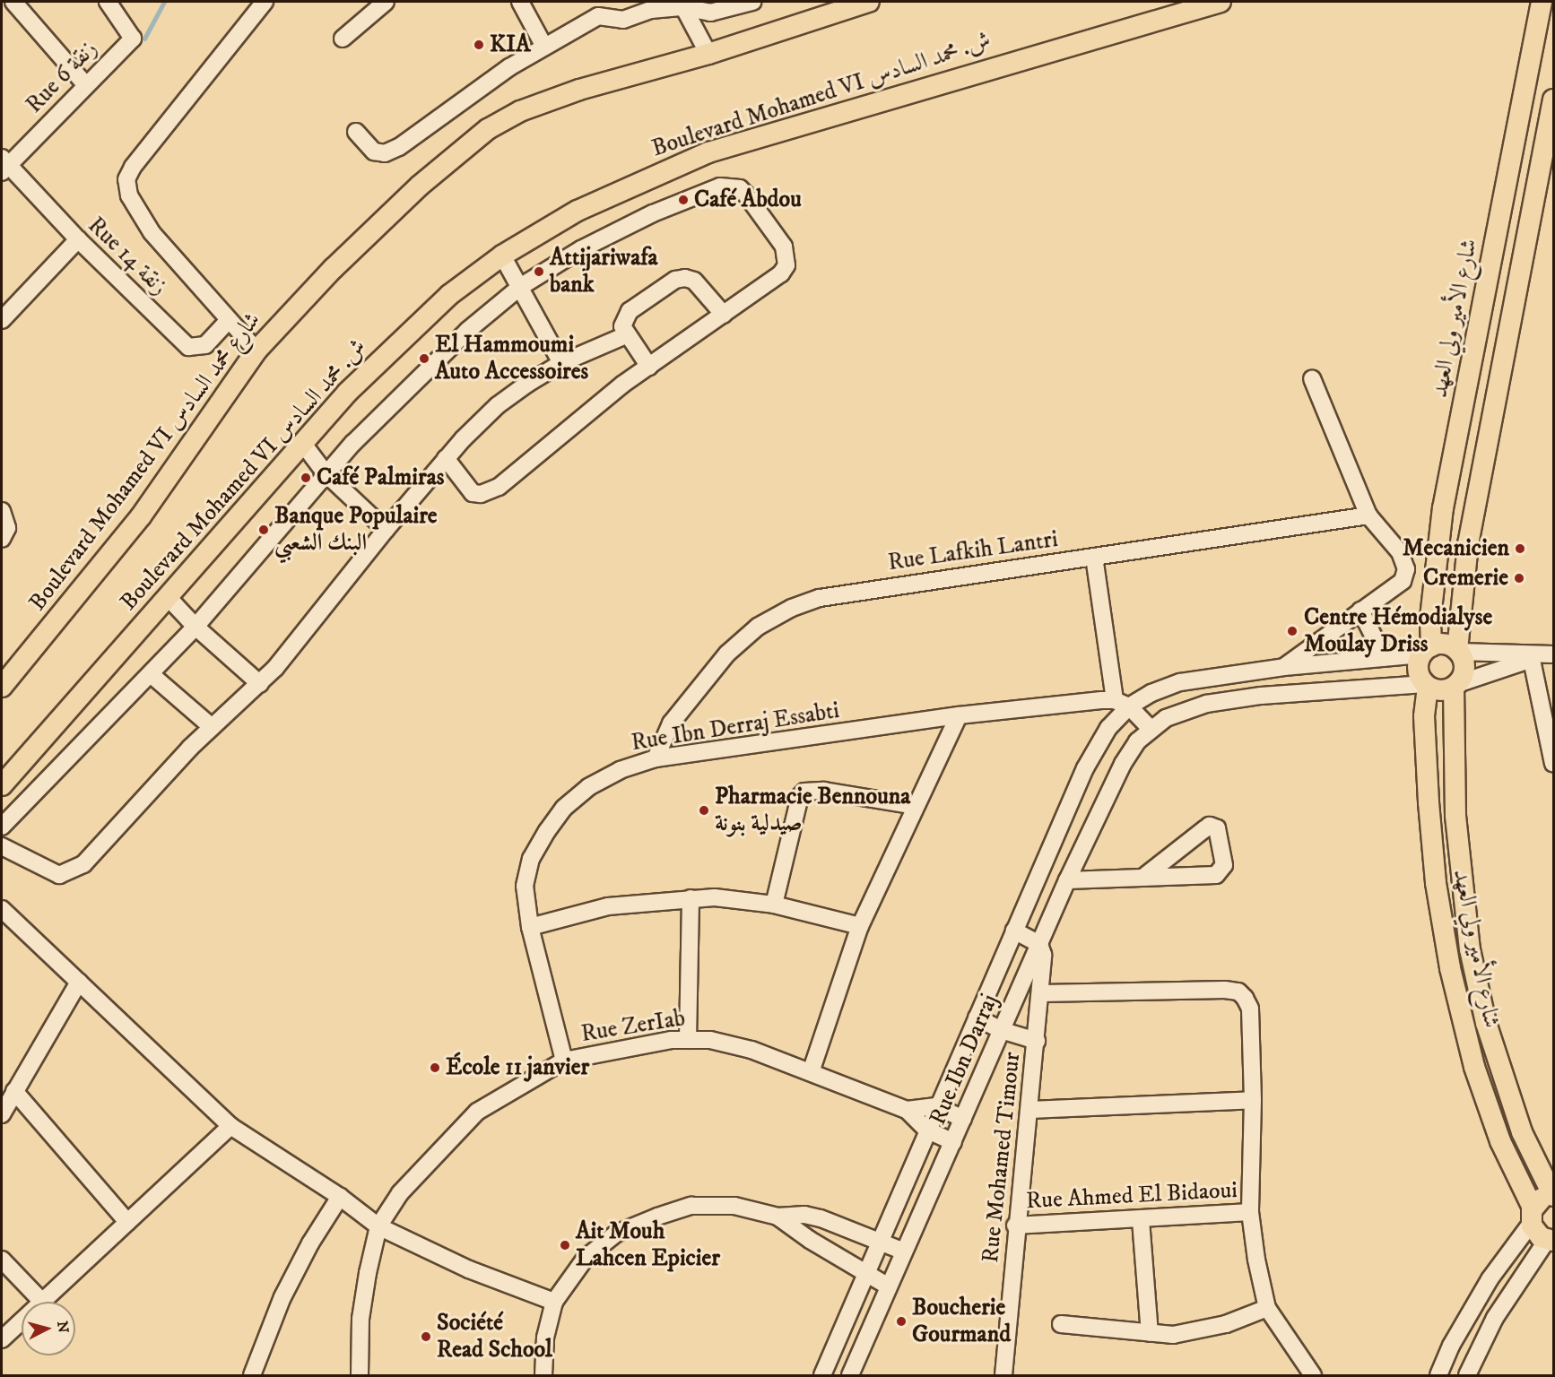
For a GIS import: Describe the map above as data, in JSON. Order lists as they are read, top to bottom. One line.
{"streets":{"main road":["Boulevard Mohamed VI ش. محمد السادس","شارع الأمير ولي العهد","Boulevard Mohamed VI شارع محمد السادس"],"street":["Rue 6 زنقة","Rue 14 زنقة","Rue Lafkih Lantri","Rue Ibn Derraj Essabti","Rue ZerIab","Rue Ibn Darraj","Rue Mohamed Timour","Rue Ahmed El Bidaoui"]},"crossings":[["Rue 6 زنقة","Rue 14 زنقة"],["Rue Lafkih Lantri","Rue Ibn Derraj Essabti"],["Rue Ibn Derraj Essabti","Rue ZerIab"],["Rue Ibn Derraj Essabti","Rue Ibn Darraj"],["Rue ZerIab","Rue Ibn Darraj"],["Rue Ibn Darraj","Rue Mohamed Timour"],["Rue Mohamed Timour","Rue Ahmed El Bidaoui"]],"places":["KIA","Café Abdou","Attijariwafa bank","El Hammoumi Auto Accessoires","Café Palmiras","Banque Populaire البنك الشعبي","Mecanicien","Cremerie","Centre Hémodialyse Moulay Driss","Pharmacie Bennouna صيدلية بنونة","École 11 janvier","Ait Mouh Lahcen Epicier","Boucherie Gourmand","Société Read School"],"north":"right"}
